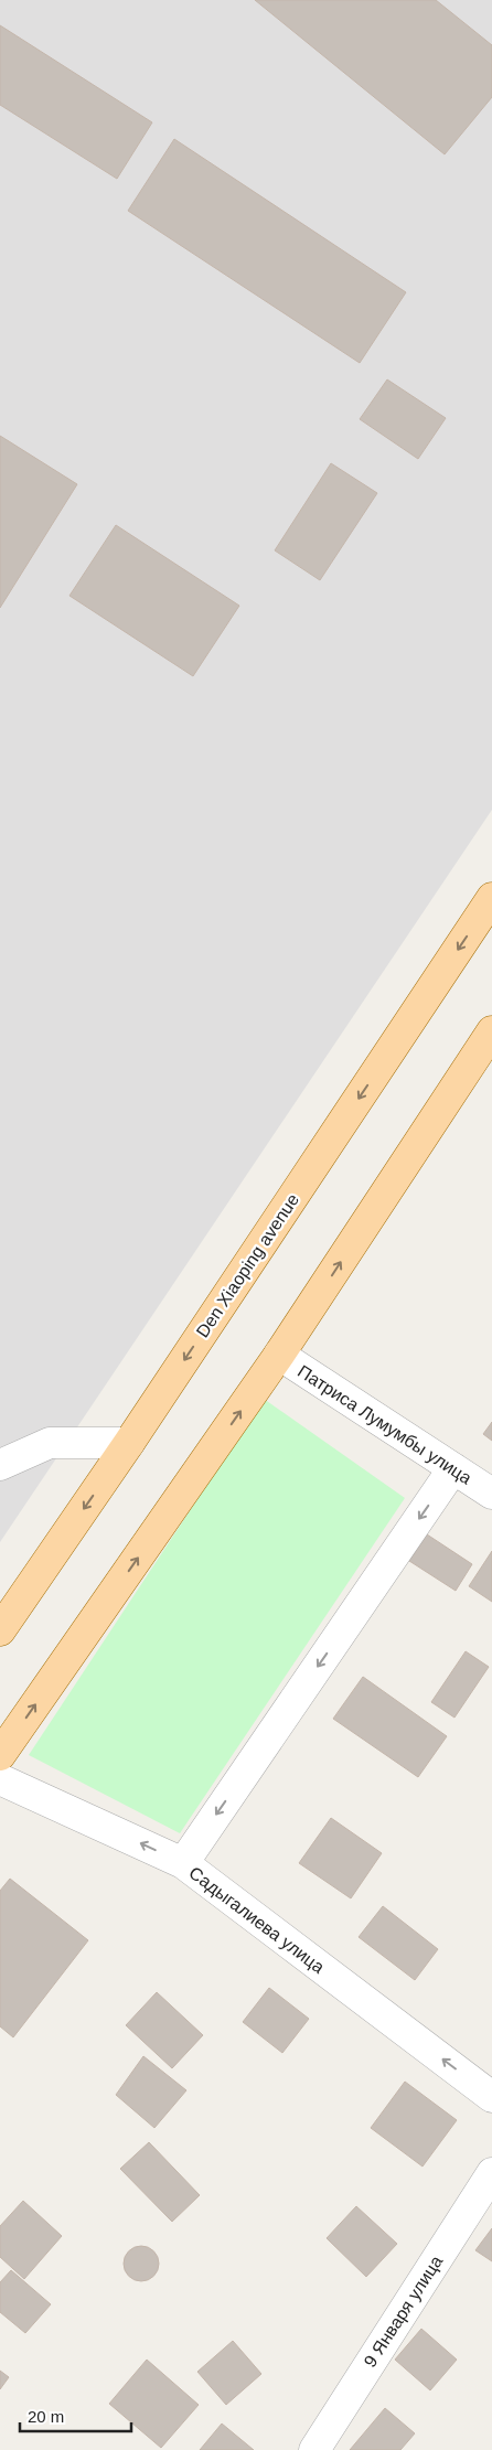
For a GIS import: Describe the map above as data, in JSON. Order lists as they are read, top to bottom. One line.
{"streets":{"main road":["Den Xiaoping avenue"],"street":["Патриса Лумумбы улица","Садыгалиева улица","9 Января улица"]},"one_way":["Садыгалиева улица"],"scale_bar":"20 m"}
